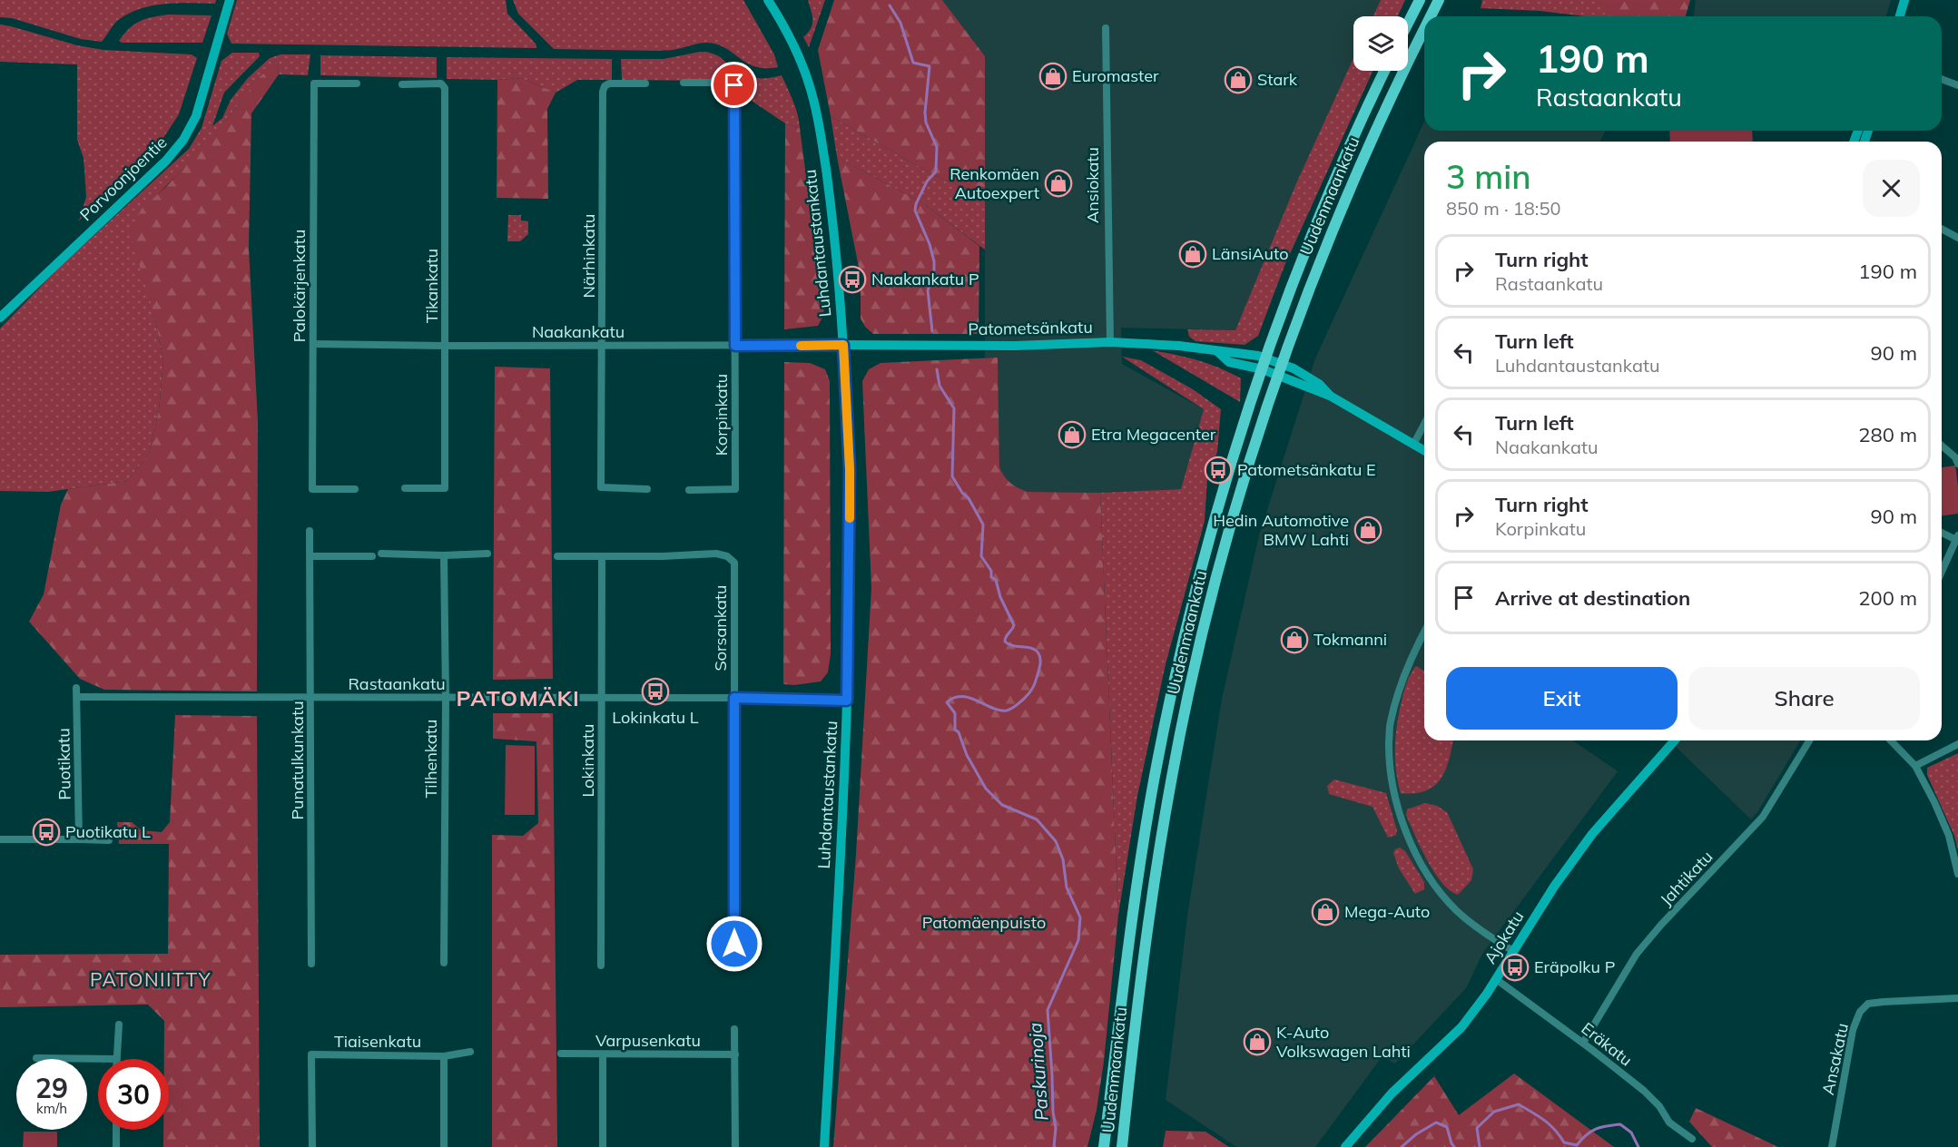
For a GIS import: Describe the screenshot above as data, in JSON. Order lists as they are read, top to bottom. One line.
{"streets":{"main road":["Uudenmaankatu"],"street":["Porvoonjoentie","Ansiokatu","Luhdantaustankatu","Närhinkatu","Palokärjenkatu","Tikankatu","Patometsänkatu","Naakankatu","Korpinkatu","Sorsankatu","Rastaankatu","Tilhenkatu","Punatulkunkatu","Lokinkatu","Puotikatu","Jahtikatu","Ajokatu","Varpusenkatu","Tiaisenkatu","Eräkatu","Ansakatu"]},"crossings":[["Ansiokatu","Patometsänkatu"],["Uudenmaankatu","Patometsänkatu"],["Luhdantaustankatu","Patometsänkatu"],["Luhdantaustankatu","Naakankatu"],["Luhdantaustankatu","Rastaankatu"],["Närhinkatu","Naakankatu"],["Palokärjenkatu","Naakankatu"],["Tikankatu","Naakankatu"],["Patometsänkatu","Naakankatu"],["Naakankatu","Korpinkatu"],["Sorsankatu","Rastaankatu"],["Sorsankatu","Lokinkatu"],["Rastaankatu","Tilhenkatu"],["Rastaankatu","Punatulkunkatu"],["Rastaankatu","Lokinkatu"],["Rastaankatu","Puotikatu"],["Jahtikatu","Eräkatu"],["Ajokatu","Eräkatu"]],"districts":["PATOMÄKI","PATONIITTY"],"water":["Paskurinoja"],"parks":["Patomäenpuisto"],"places":{"shop":["Euromaster","Stark","Renkomäen Autoexpert","LänsiAuto","Etra Megacenter","Hedin Automotive BMW Lahti","Tokmanni","Mega-Auto","K-Auto Volkswagen Lahti"],"bus stop":["Naakankatu P","Patometsänkatu E","Lokinkatu L","Puotikatu L","Eräpolku P"]},"page":{"turn":["190 m","Rastaankatu"],"heading":["3 min","850 m · 18:50"],"list":[{"name":"Turn right","note":"Rastaankatu","value":"190 m"},{"name":"Turn left","note":"Luhdantaustankatu","value":"90 m"},{"name":"Turn left","note":"Naakankatu","value":"280 m"},{"name":"Turn right","note":"Korpinkatu","value":"90 m"},{"name":"Arrive at destination","value":"200 m"}],"buttons":["Exit","Share"],"speed":"29 km/h","limit":"30"}}
